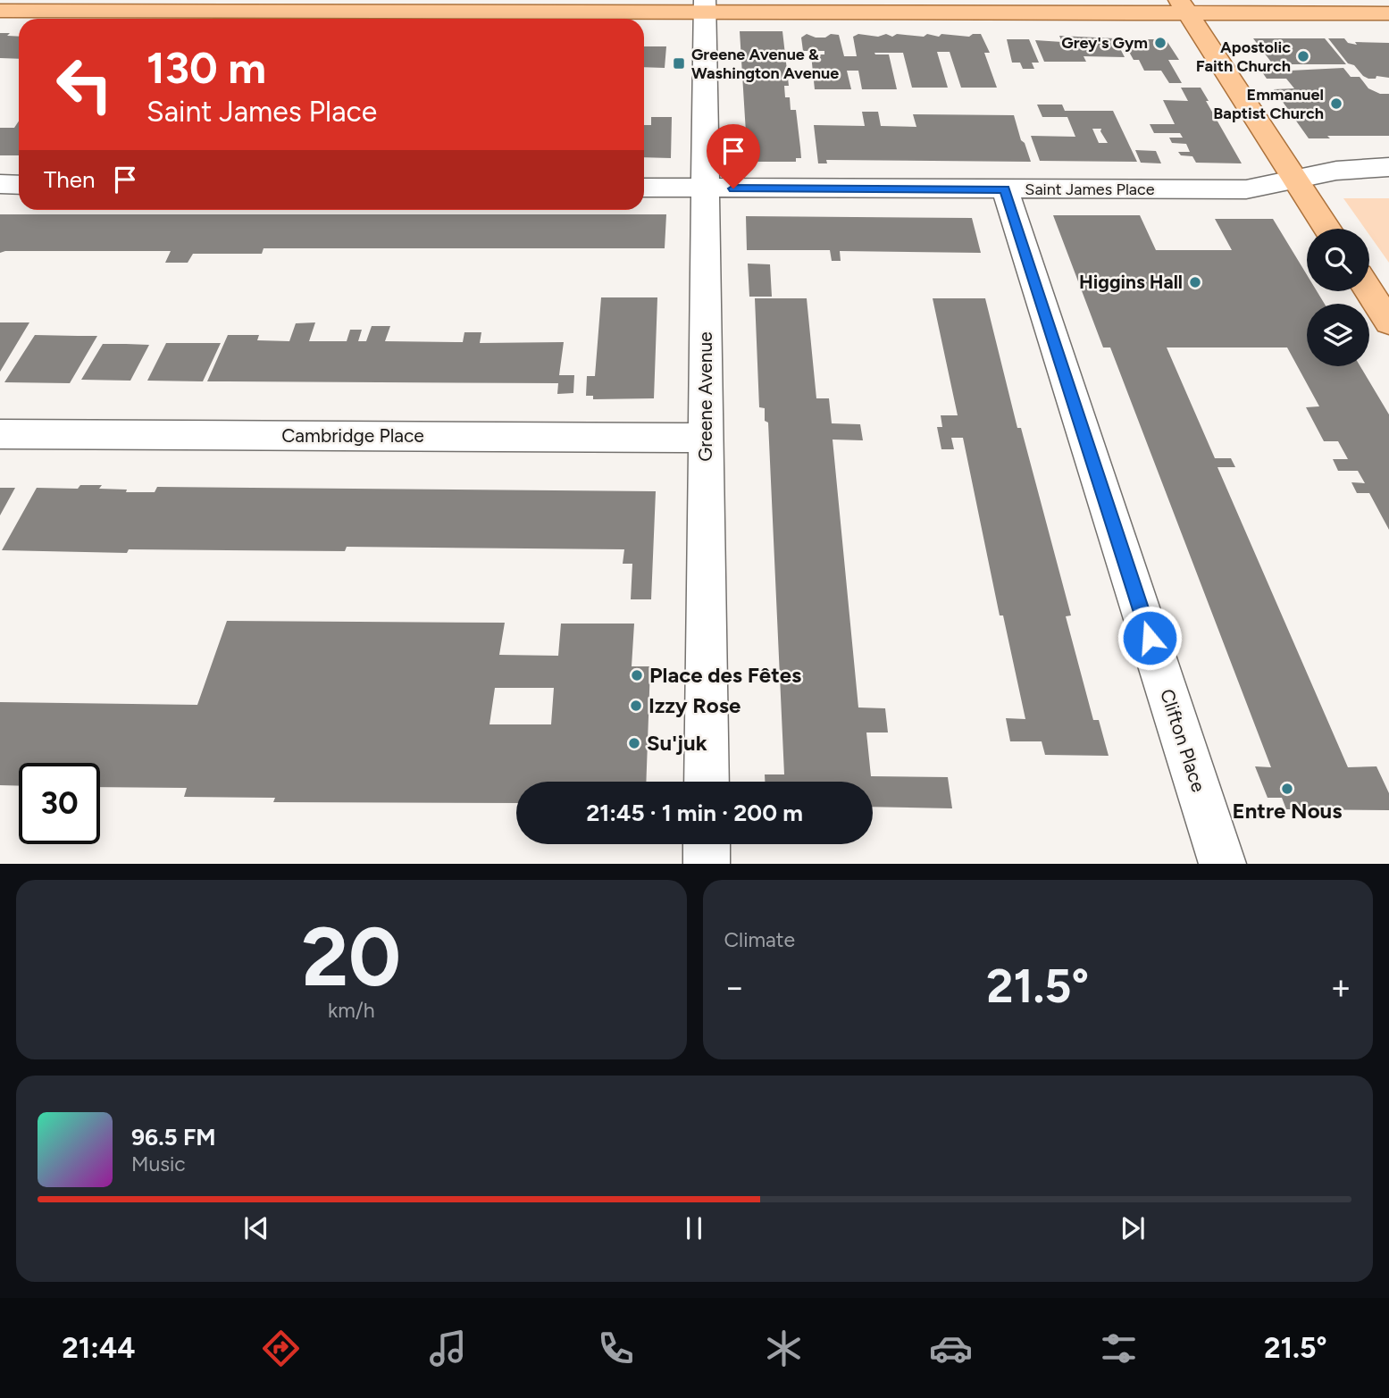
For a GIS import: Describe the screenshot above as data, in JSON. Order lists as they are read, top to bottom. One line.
{"streets":{"street":["Saint James Place","Greene Avenue","Cambridge Place","Clifton Place"]},"crossings":[["Saint James Place","Greene Avenue"],["Saint James Place","Clifton Place"],["Greene Avenue","Cambridge Place"]],"places":{"other":["Grey's Gym","Apostolic Faith Church","Emmanuel Baptist Church","Higgins Hall","Place des Fêtes","Izzy Rose","Su'juk","Entre Nous"],"transit":["Greene Avenue & Washington Avenue"]},"page":{"turn":["130 m","Saint James Place"],"then":"Then","limit":"30","trip":"21:45 · 1 min · 200 m","tile":[["20","km/h"],"Climate"],"heat":["−","21.5°","+"],"song":["96.5 FM","Music"],"tabs":["21:44","21.5°"]}}
